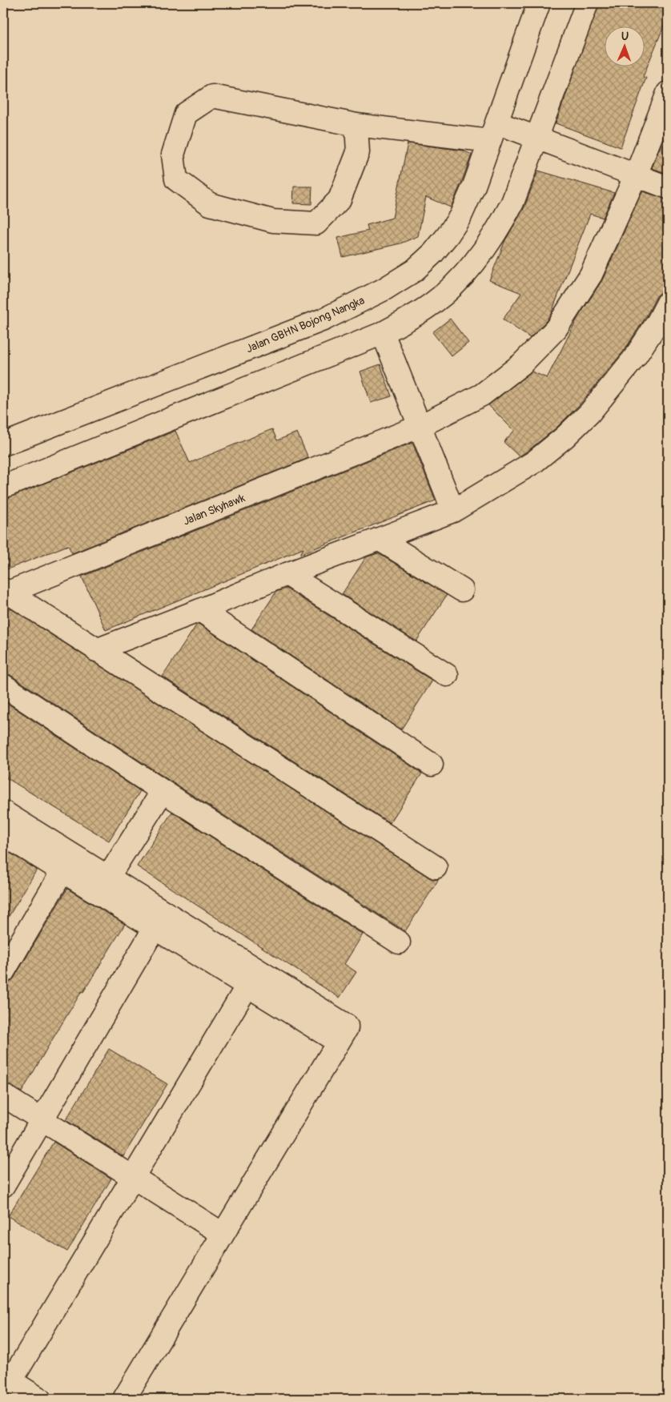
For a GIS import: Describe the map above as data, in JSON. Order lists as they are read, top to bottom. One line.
{"streets":{"street":["Jalan GBHN Bojong Nangka","Jalan Skyhawk"]},"north":"top"}
